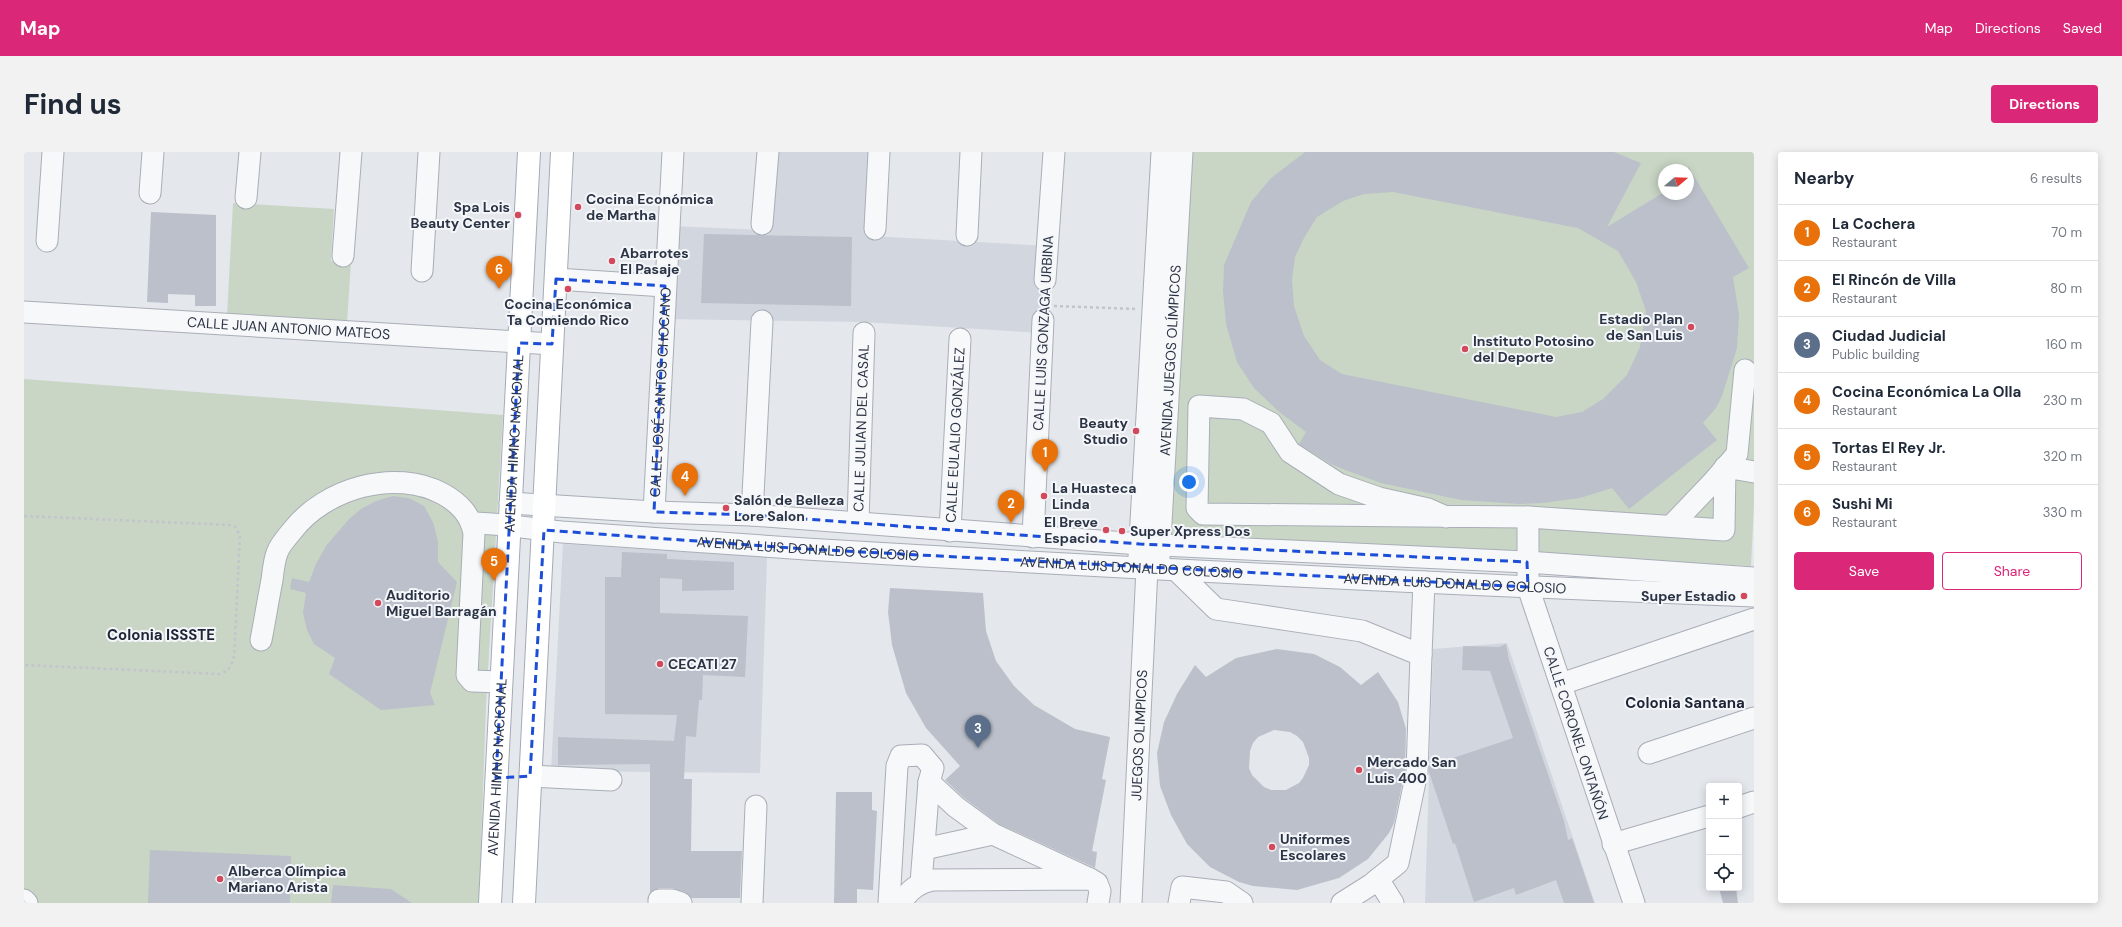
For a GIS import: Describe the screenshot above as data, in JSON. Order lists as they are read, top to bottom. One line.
{"streets":{"main road":["AVENIDA HIMNO NACIONAL"],"street":["CALLE JUAN ANTONIO MATEOS","CALLE LUIS GONZAGA URBINA","AVENIDA JUEGOS OLÍMPICOS","CALLE JOSÉ SANTOS CHOCANO","CALLE JULIAN DEL CASAL","CALLE EULALIO GONZÁLEZ","AVENIDA LUIS DONALDO COLOSIO","CALLE CORONEL ONTAÑÓN","JUEGOS OLIMPICOS"]},"crossings":[["CALLE JUAN ANTONIO MATEOS","AVENIDA HIMNO NACIONAL"],["CALLE LUIS GONZAGA URBINA","AVENIDA LUIS DONALDO COLOSIO"],["AVENIDA JUEGOS OLÍMPICOS","AVENIDA LUIS DONALDO COLOSIO"],["AVENIDA JUEGOS OLÍMPICOS","JUEGOS OLIMPICOS"],["CALLE JOSÉ SANTOS CHOCANO","AVENIDA LUIS DONALDO COLOSIO"],["CALLE JULIAN DEL CASAL","AVENIDA LUIS DONALDO COLOSIO"],["CALLE EULALIO GONZÁLEZ","AVENIDA LUIS DONALDO COLOSIO"],["AVENIDA HIMNO NACIONAL","AVENIDA LUIS DONALDO COLOSIO"],["AVENIDA LUIS DONALDO COLOSIO","CALLE CORONEL ONTAÑÓN"],["AVENIDA LUIS DONALDO COLOSIO","JUEGOS OLIMPICOS"]],"districts":["Colonia ISSSTE","Colonia Santana"],"places":["Cocina Económica de Martha","Spa Lois Beauty Center","Abarrotes El Pasaje","Cocina Económica Ta Comiendo Rico","Estadio Plan de San Luis","Instituto Potosino del Deporte","Beauty Studio","La Huasteca Linda","Salón de Belleza Lore Salon","El Breve Espacio","Super Xpress Dos","Super Estadio","Auditorio Miguel Barragán","CECATI 27","Mercado San Luis 400","Uniformes Escolares","Alberca Olímpica Mariano Arista"],"north":"right","page":{"header":"Map","nav":["Map","Directions","Saved"],"buttons":["Directions",["Save","Share"]],"title":"Find us","heading":["Nearby","6 results"],"list":[{"mark":"1","name":"La Cochera","note":"Restaurant","value":"70 m"},{"mark":"2","name":"El Rincón de Villa","note":"Restaurant","value":"80 m"},{"mark":"3","name":"Ciudad Judicial","note":"Public building","value":"160 m"},{"mark":"4","name":"Cocina Económica La Olla","note":"Restaurant","value":"230 m"},{"mark":"5","name":"Tortas El Rey Jr.","note":"Restaurant","value":"320 m"},{"mark":"6","name":"Sushi Mi","note":"Restaurant","value":"330 m"}],"pins":["6","1","4","2","5","3"],"map_buttons":["+","−"]}}
